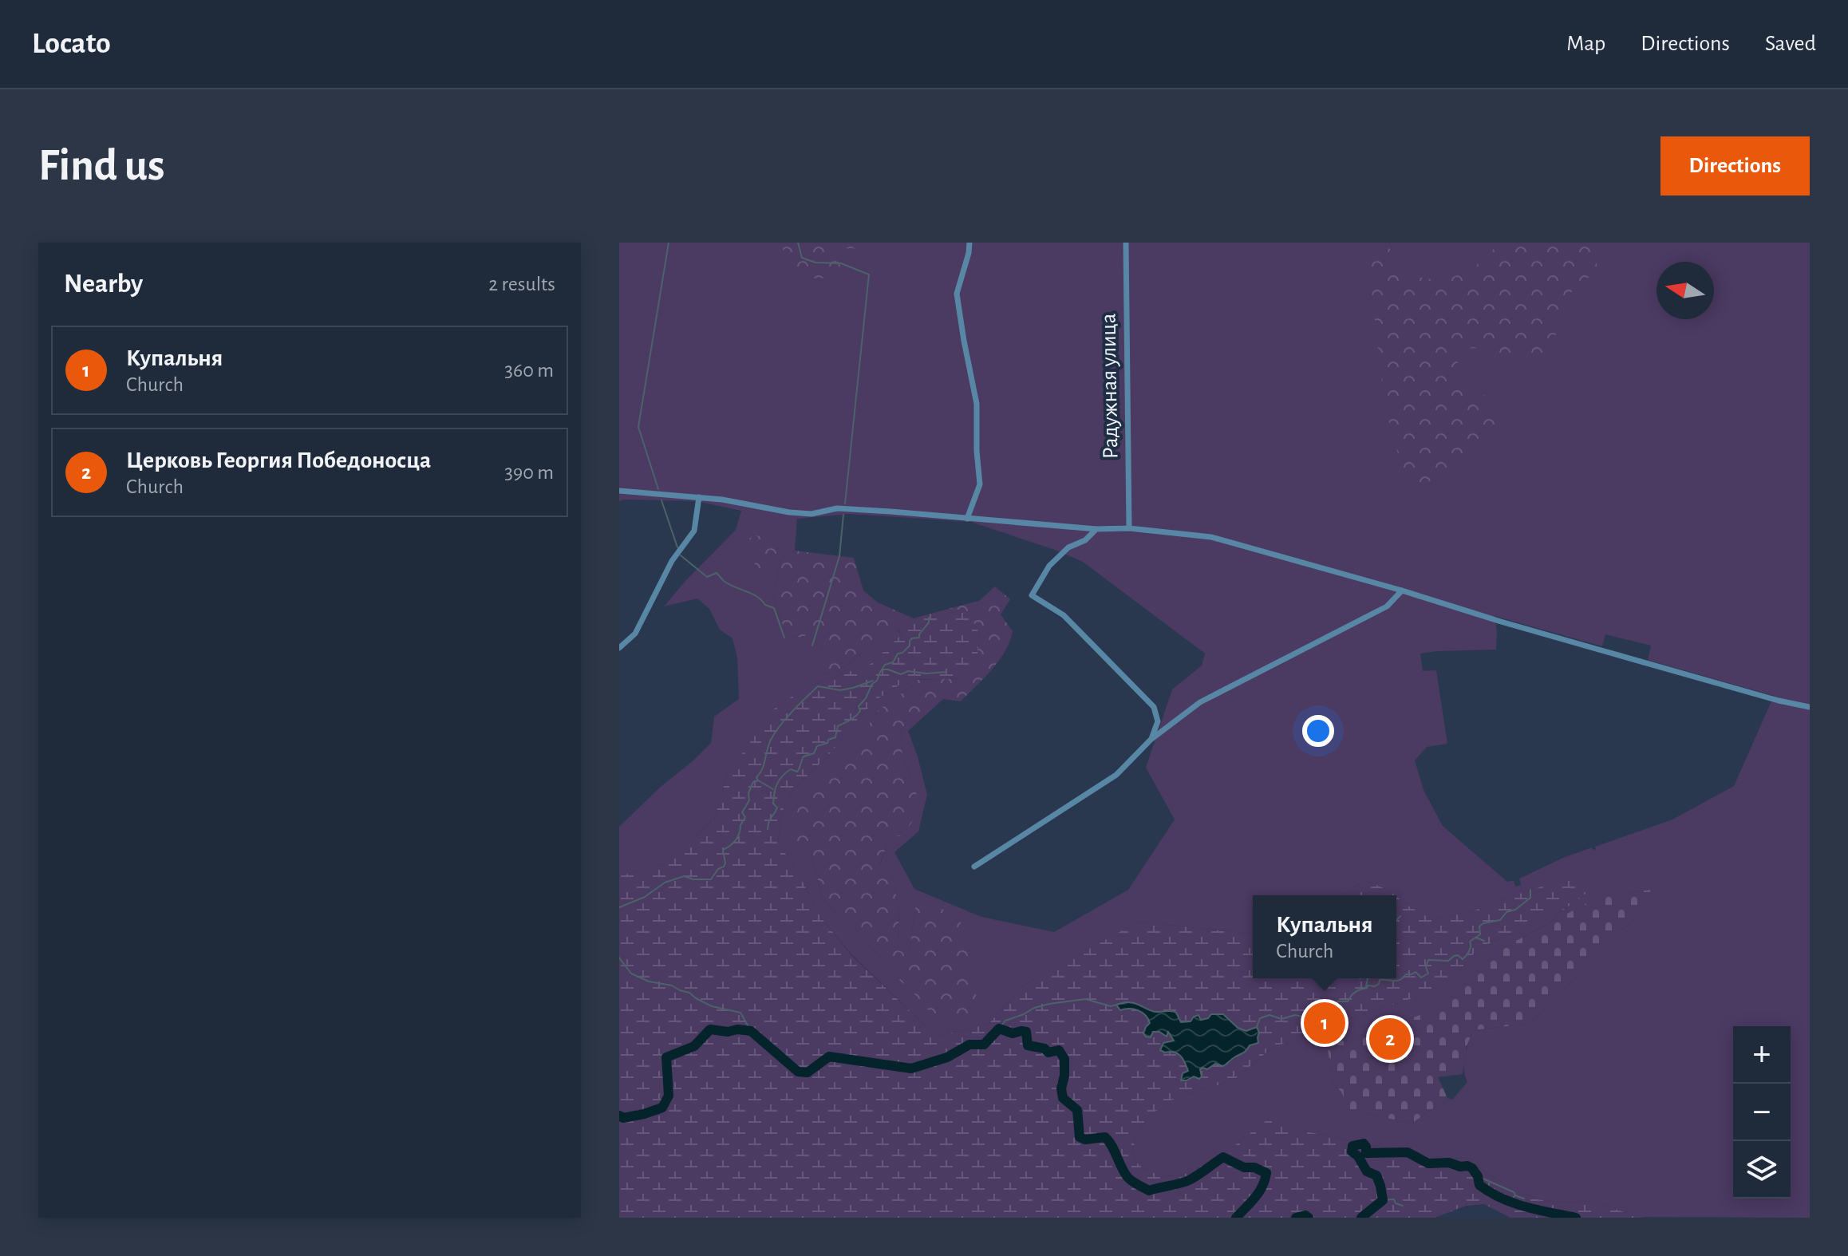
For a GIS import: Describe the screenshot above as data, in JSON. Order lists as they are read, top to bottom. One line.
{"streets":{"street":["Радужная улица"]},"north":"left","page":{"header":"Locato","nav":["Map","Directions","Saved"],"buttons":"Directions","title":"Find us","heading":["Nearby","2 results"],"list":[{"mark":"1","name":"Купальня","note":"Church","value":"360 m"},{"mark":"2","name":"Церковь Георгия Победоносца","note":"Church","value":"390 m"}],"popup":["Купальня","Church"],"pins":["1","2"],"map_buttons":["+","−"]}}
